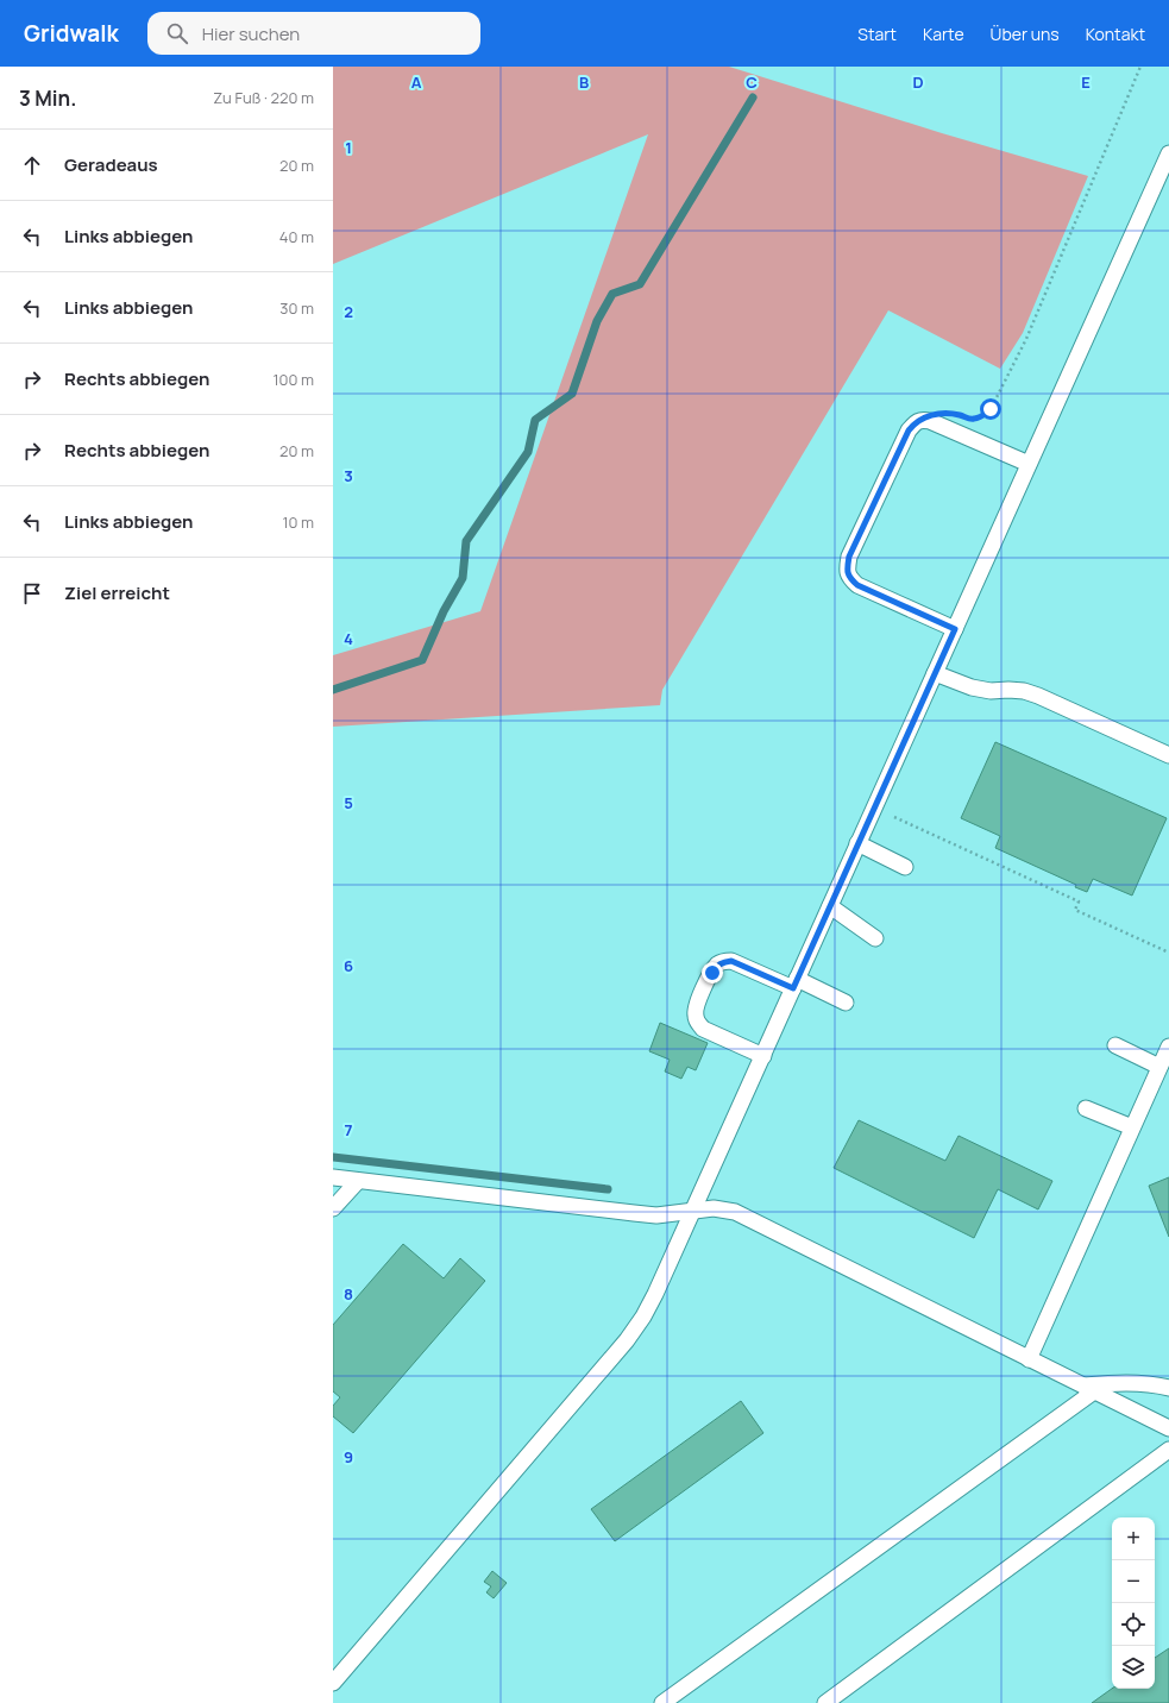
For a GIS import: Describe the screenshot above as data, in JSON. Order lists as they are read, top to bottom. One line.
{"page":{"header":"Gridwalk","search":"Hier suchen","nav":["Start","Karte","Über uns","Kontakt"],"heading":["3 Min.","Zu Fuß · 220 m"],"list":[["Geradeaus","20 m"],["Links abbiegen","40 m"],["Links abbiegen","30 m"],["Rechts abbiegen","100 m"],["Rechts abbiegen","20 m"],["Links abbiegen","10 m"],"Ziel erreicht"],"map_buttons":["+","−"]},"grid":{"columns":["A","B","C","D","E"],"rows":["1","2","3","4","5","6","7","8","9"]}}
